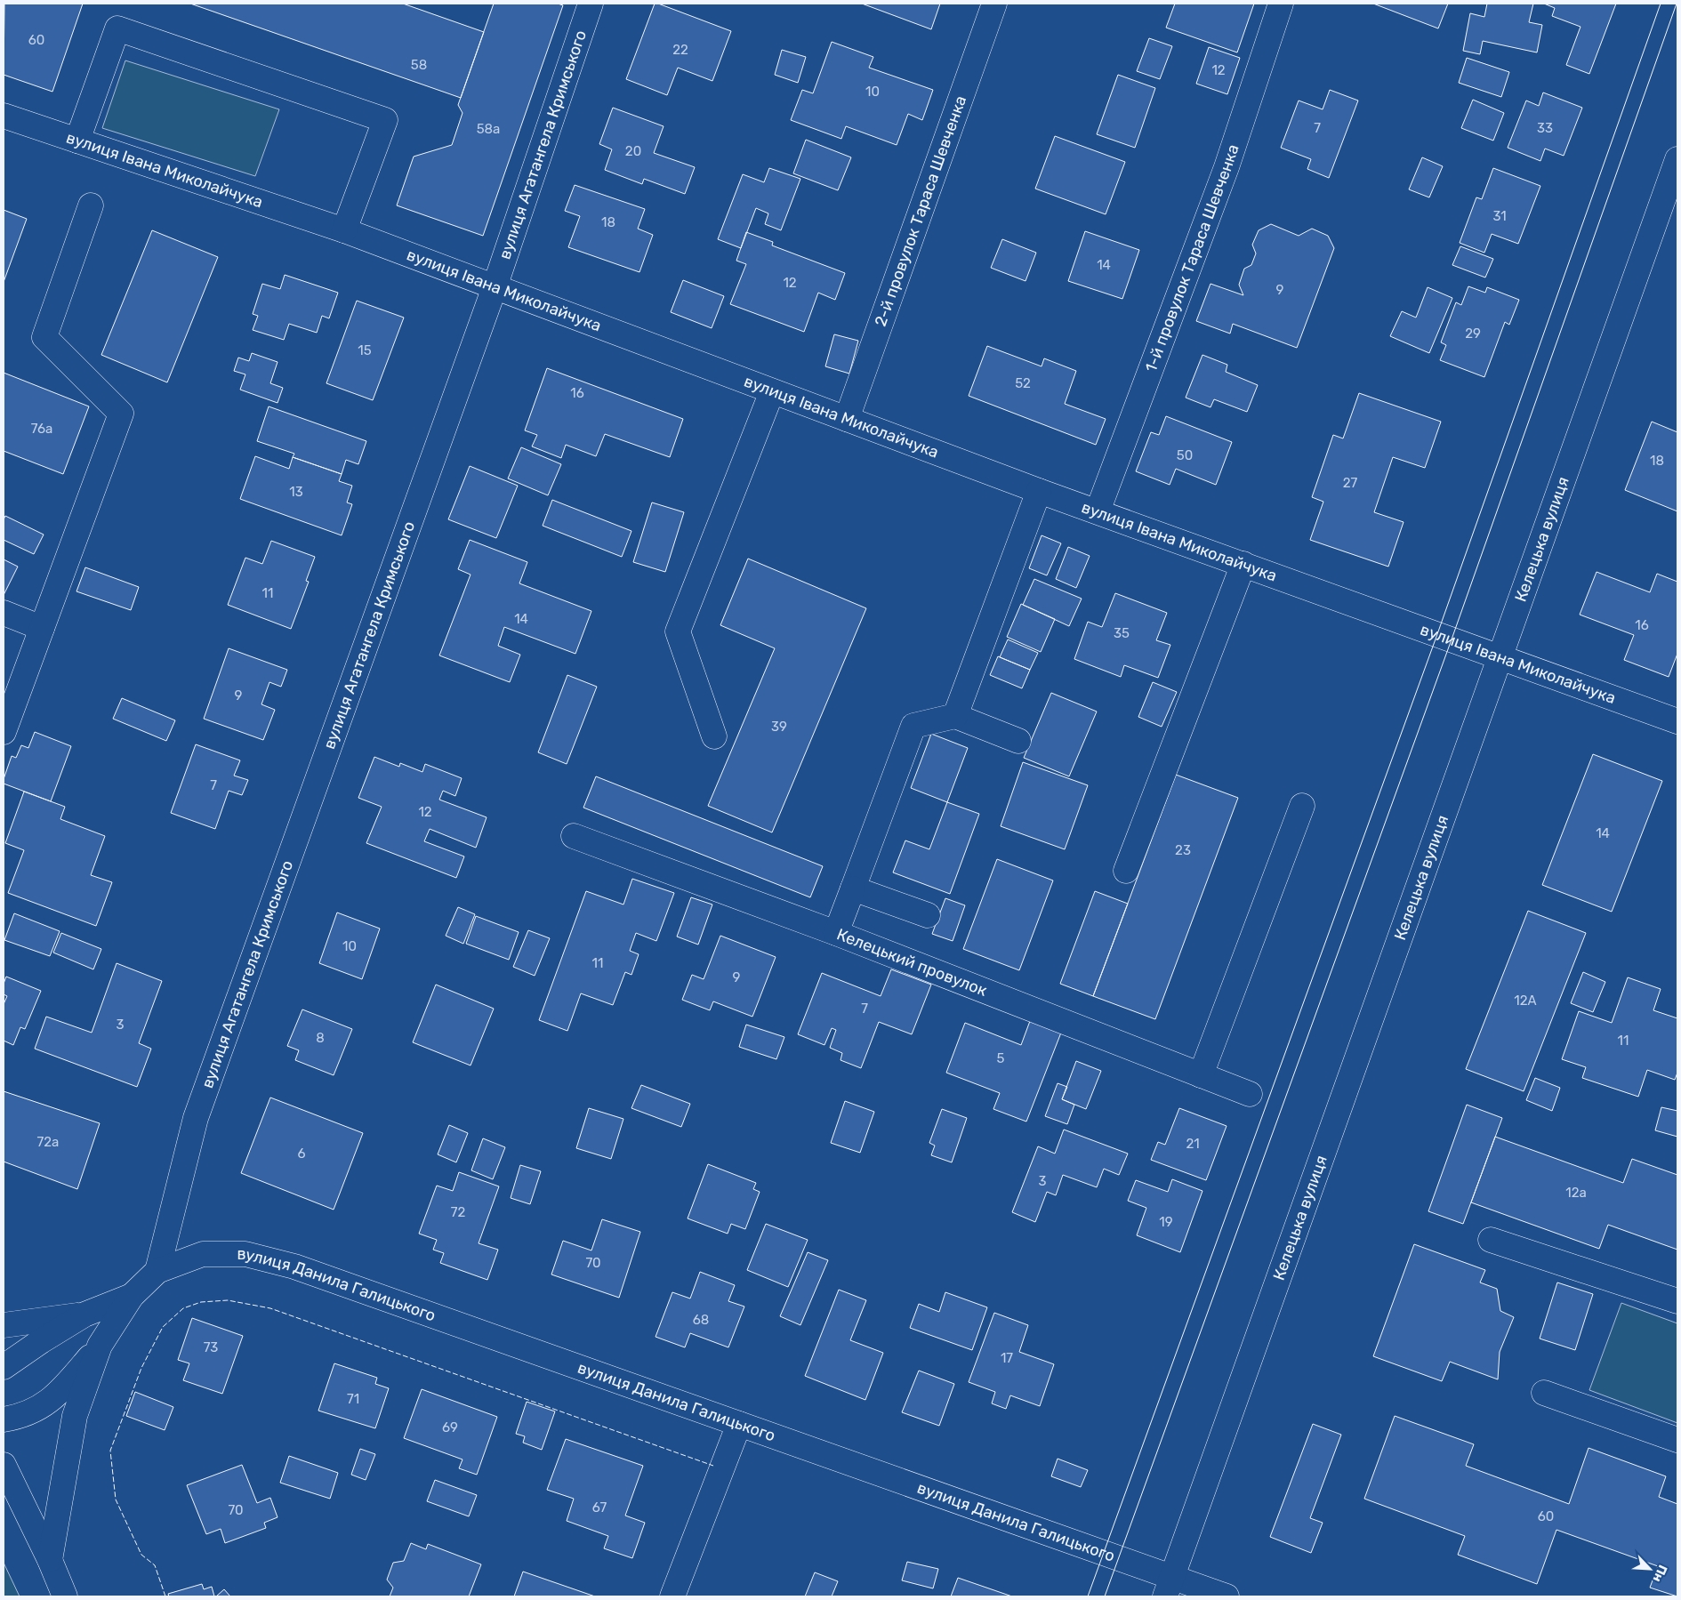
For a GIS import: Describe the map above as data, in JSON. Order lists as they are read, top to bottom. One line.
{"streets":{"street":["вулиця Агатангела Кримського","вулиця Івана Миколайчука","2-й провулок Тараса Шевченка","1-й провулок Тараса Шевченка","Келецька вулиця","Келецький провулок","вулиця Данила Галицького"]},"crossings":[["вулиця Агатангела Кримського","вулиця Івана Миколайчука"],["вулиця Агатангела Кримського","вулиця Данила Галицького"],["вулиця Івана Миколайчука","2-й провулок Тараса Шевченка"],["вулиця Івана Миколайчука","1-й провулок Тараса Шевченка"],["вулиця Івана Миколайчука","Келецька вулиця"],["Келецька вулиця","вулиця Данила Галицького"]],"house_numbers":["60","22","58","12","10","7","33","58а","20","31","18","14","12","9","29","15","52","16","76а","50","18","27","13","11","14","16","35","9","39","7","12","14","23","10","11","9","12А","7","3","8","11","5","72а","21","6","3","12а","72","19","70","68","73","17","71","69","67","70","60"],"north":"bottom right"}
